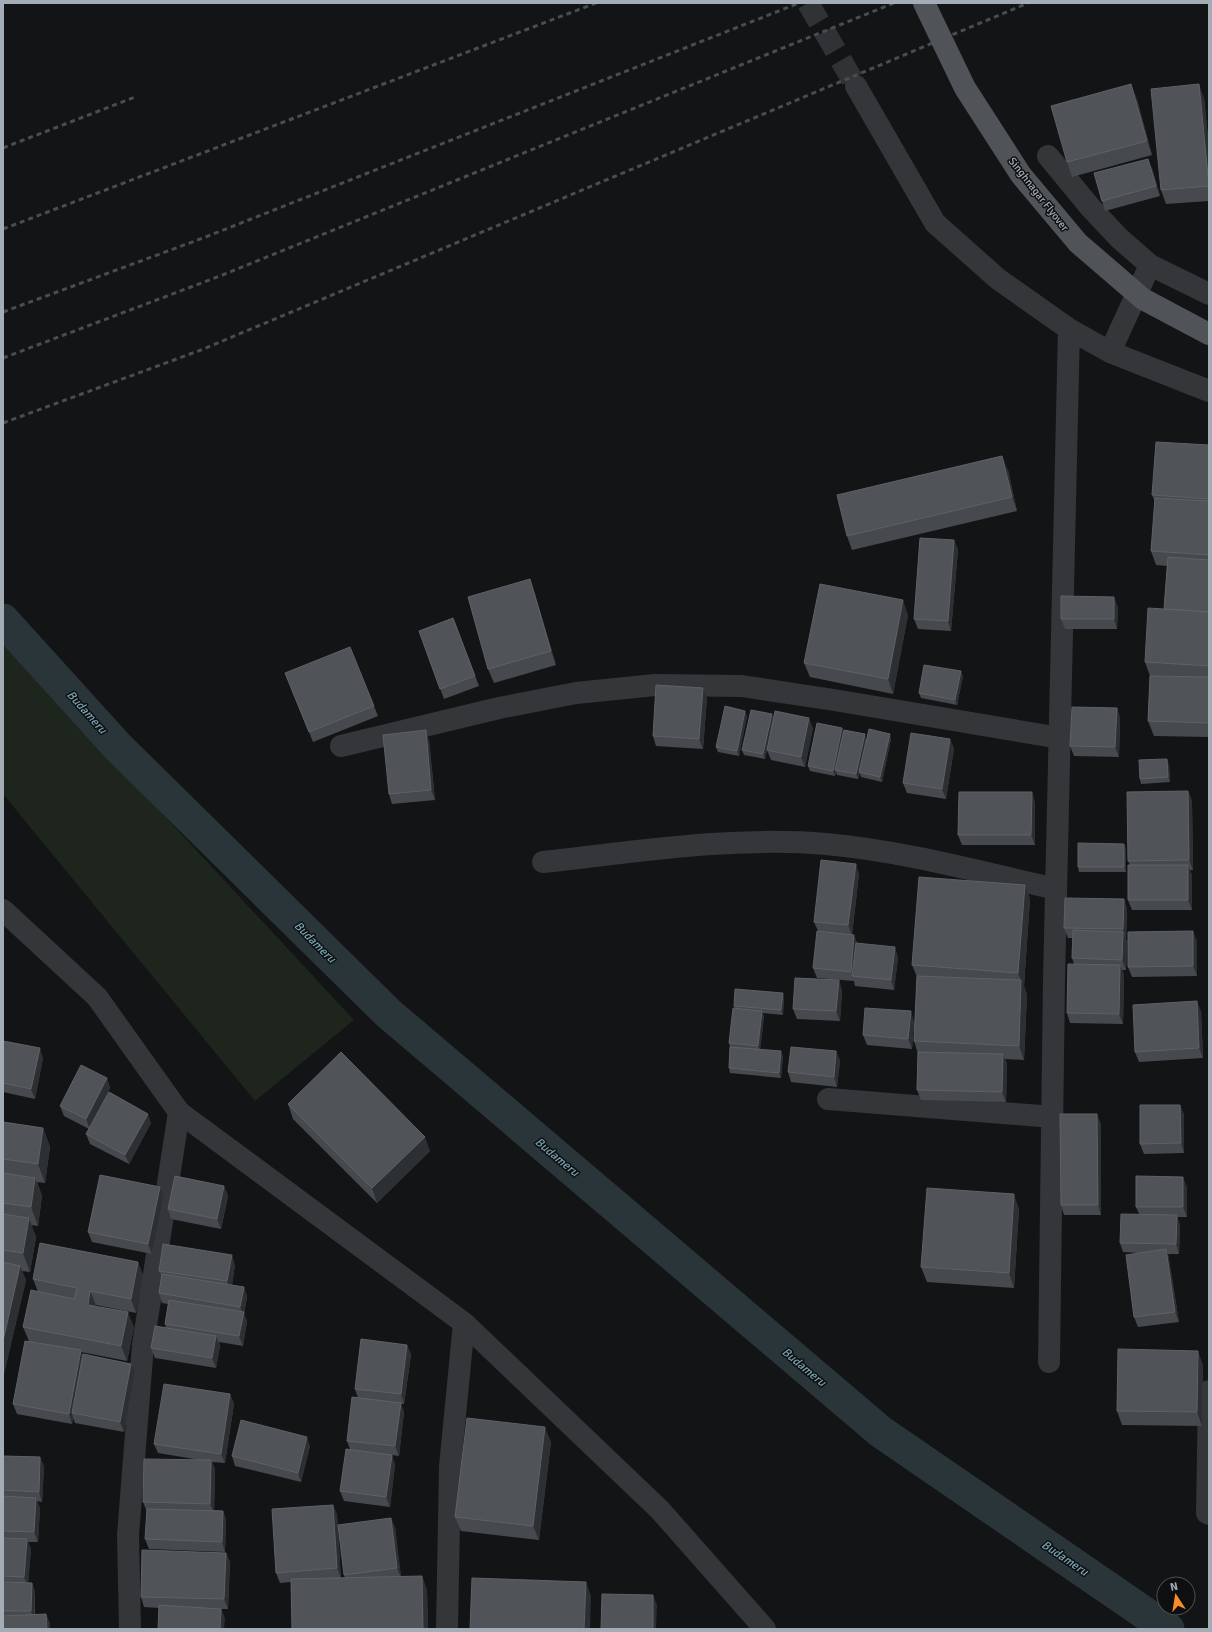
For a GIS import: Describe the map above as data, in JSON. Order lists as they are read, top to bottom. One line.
{"streets":{"main road":["Singhnagar Flyover"]},"water":["Budameru"],"north":"top"}
